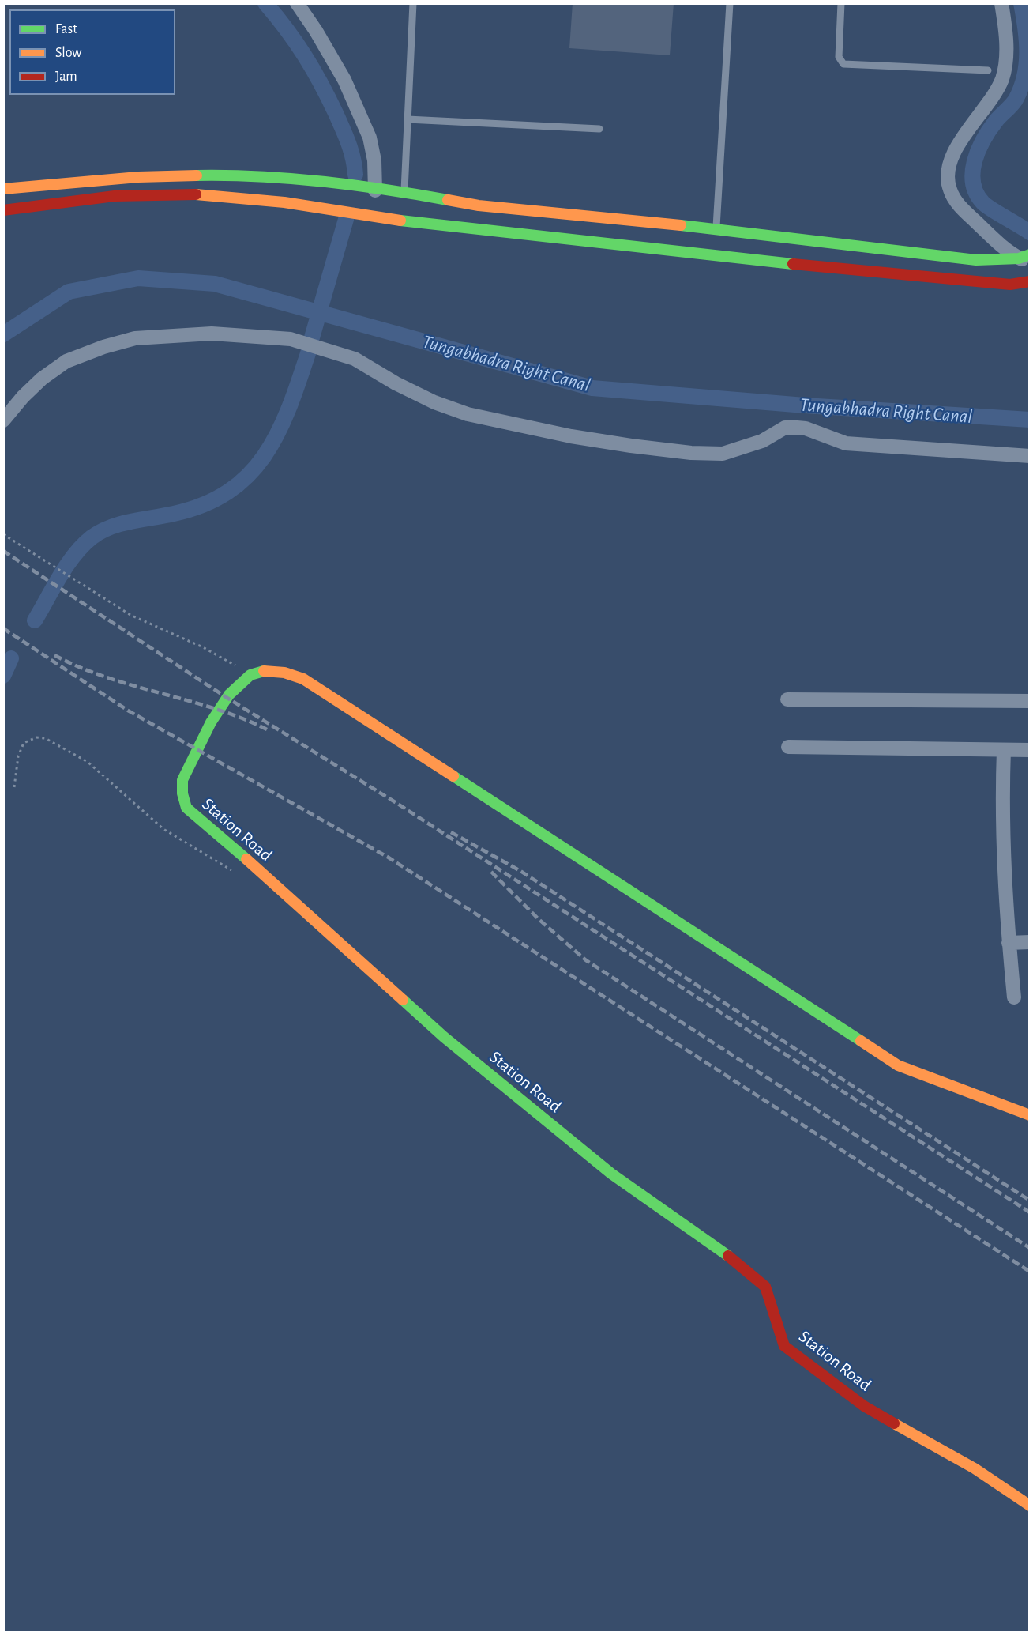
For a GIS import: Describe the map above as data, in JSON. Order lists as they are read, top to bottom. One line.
{"streets":{"street":["Station Road"]},"water":["Tungabhadra Right Canal"],"legend":["Fast","Slow","Jam"]}
